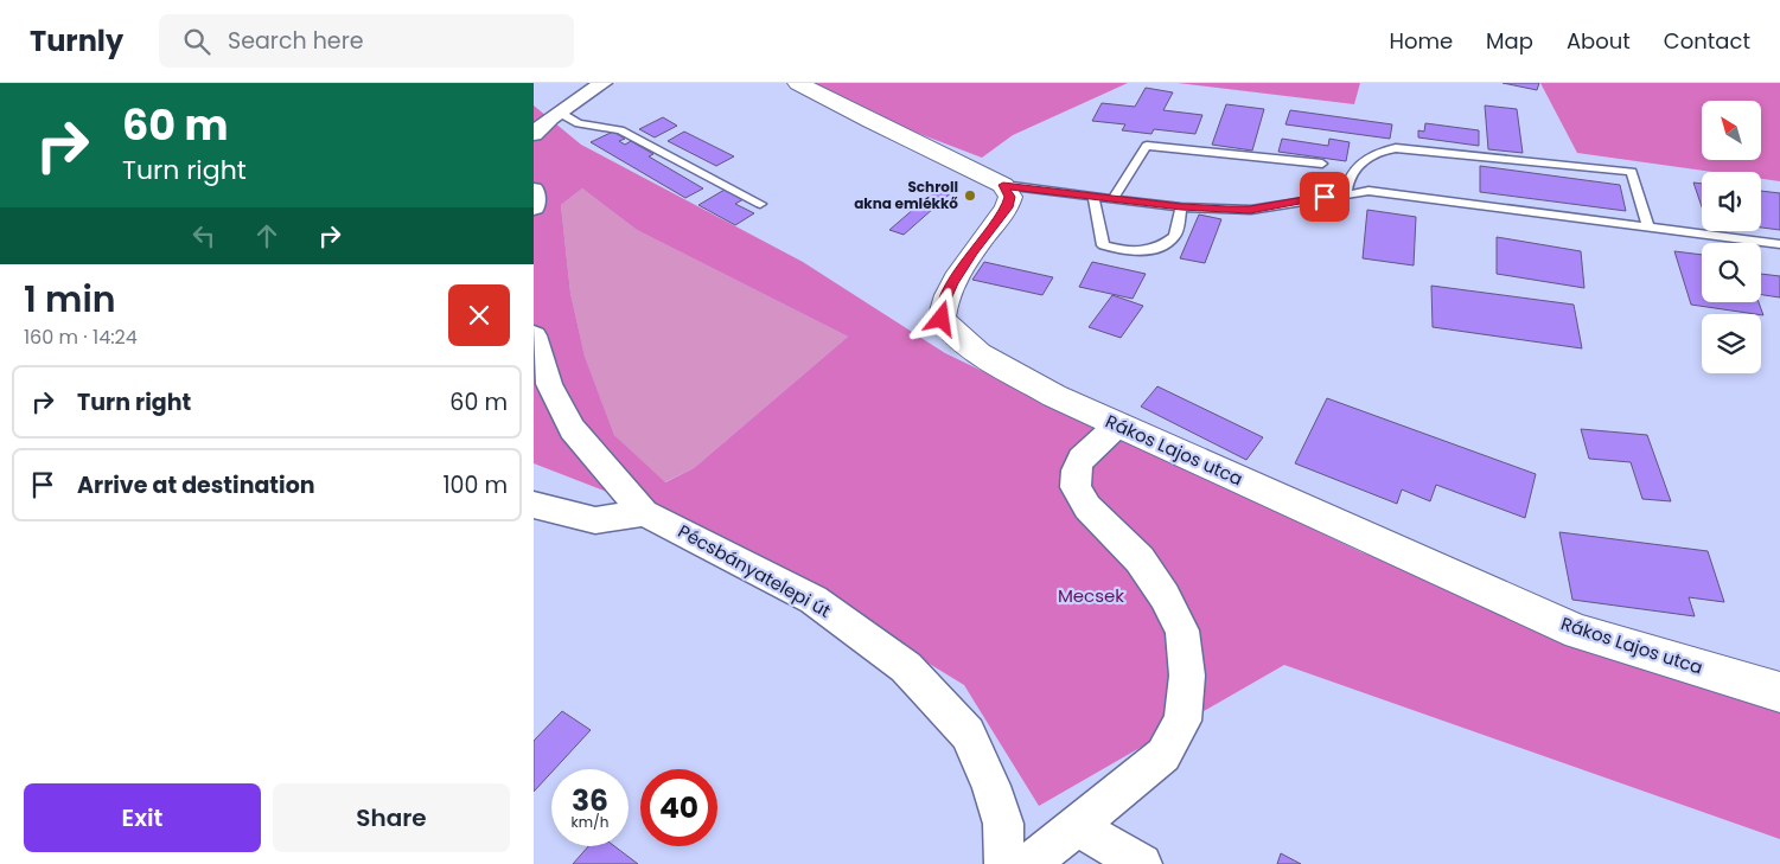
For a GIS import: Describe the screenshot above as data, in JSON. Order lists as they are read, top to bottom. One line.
{"streets":{"street":["Rákos Lajos utca","Pécsbányatelepi út"]},"parks":["Mecsek"],"places":["Schroll akna emlékkő"],"north":"top left","page":{"header":"Turnly","search":"Search here","nav":["Home","Map","About","Contact"],"turn":["60 m","Turn right"],"heading":["1 min","160 m · 14:24"],"list":[{"name":"Turn right","value":"60 m"},{"name":"Arrive at destination","value":"100 m"}],"speed":"36 km/h","limit":"40","buttons":["Exit","Share"]}}
